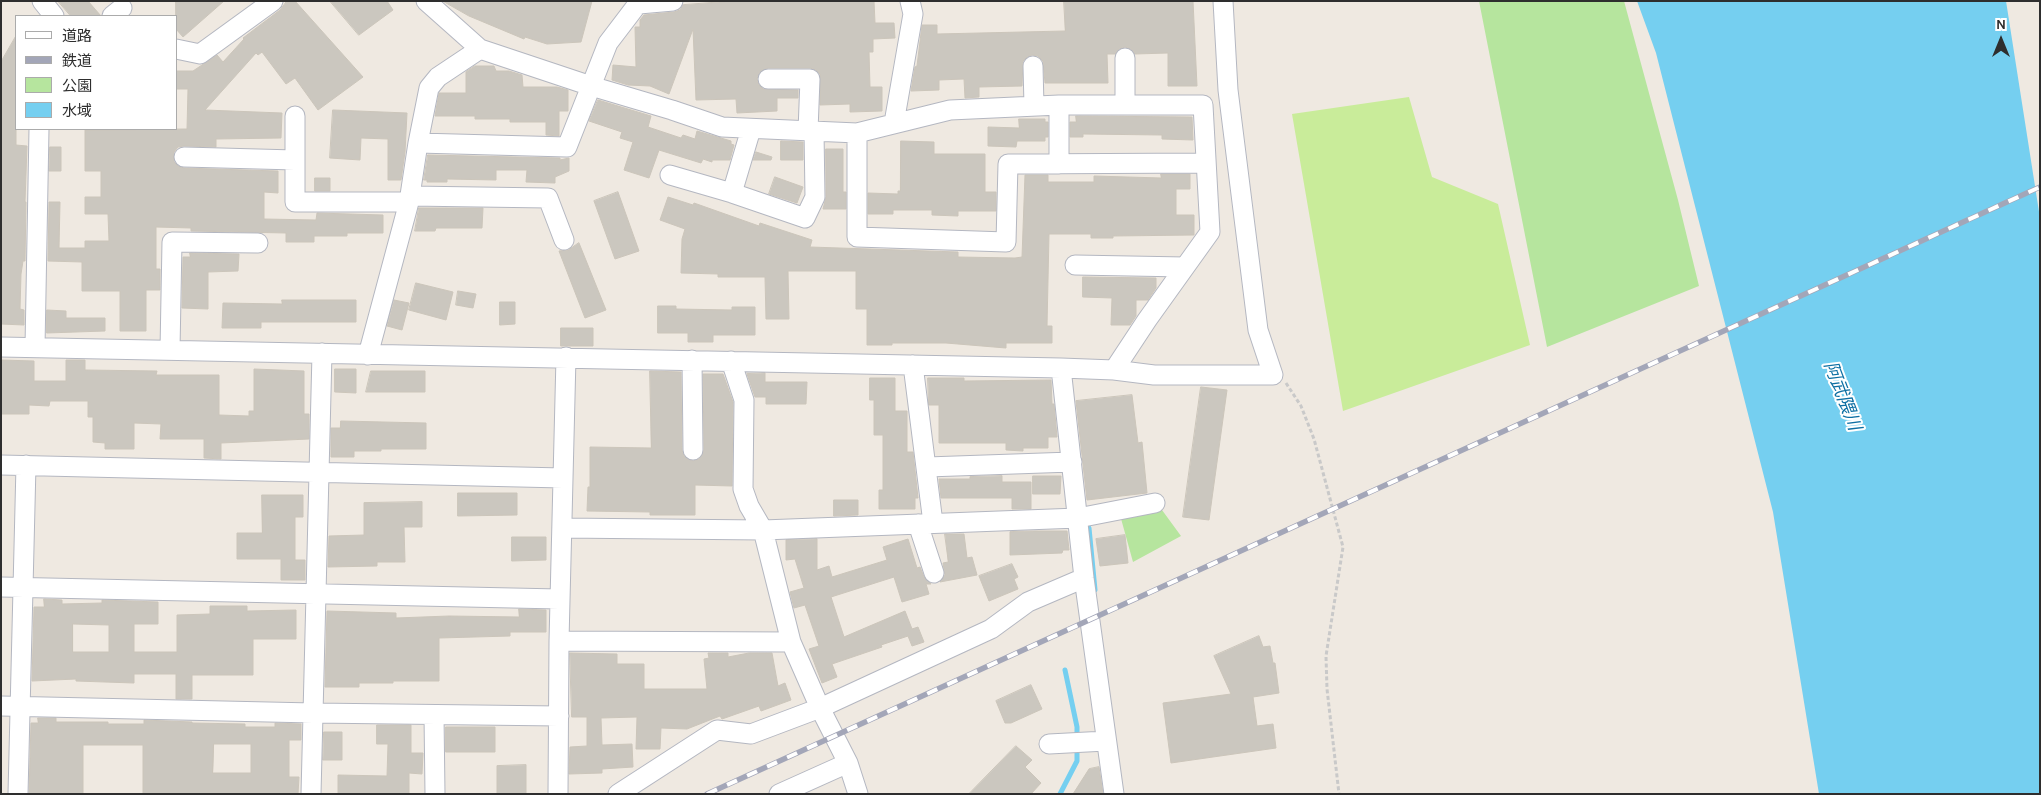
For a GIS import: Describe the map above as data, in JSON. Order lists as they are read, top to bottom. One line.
{"water":["阿武隈川"],"legend":["道路","鉄道","公園","水域"],"north":"top"}
